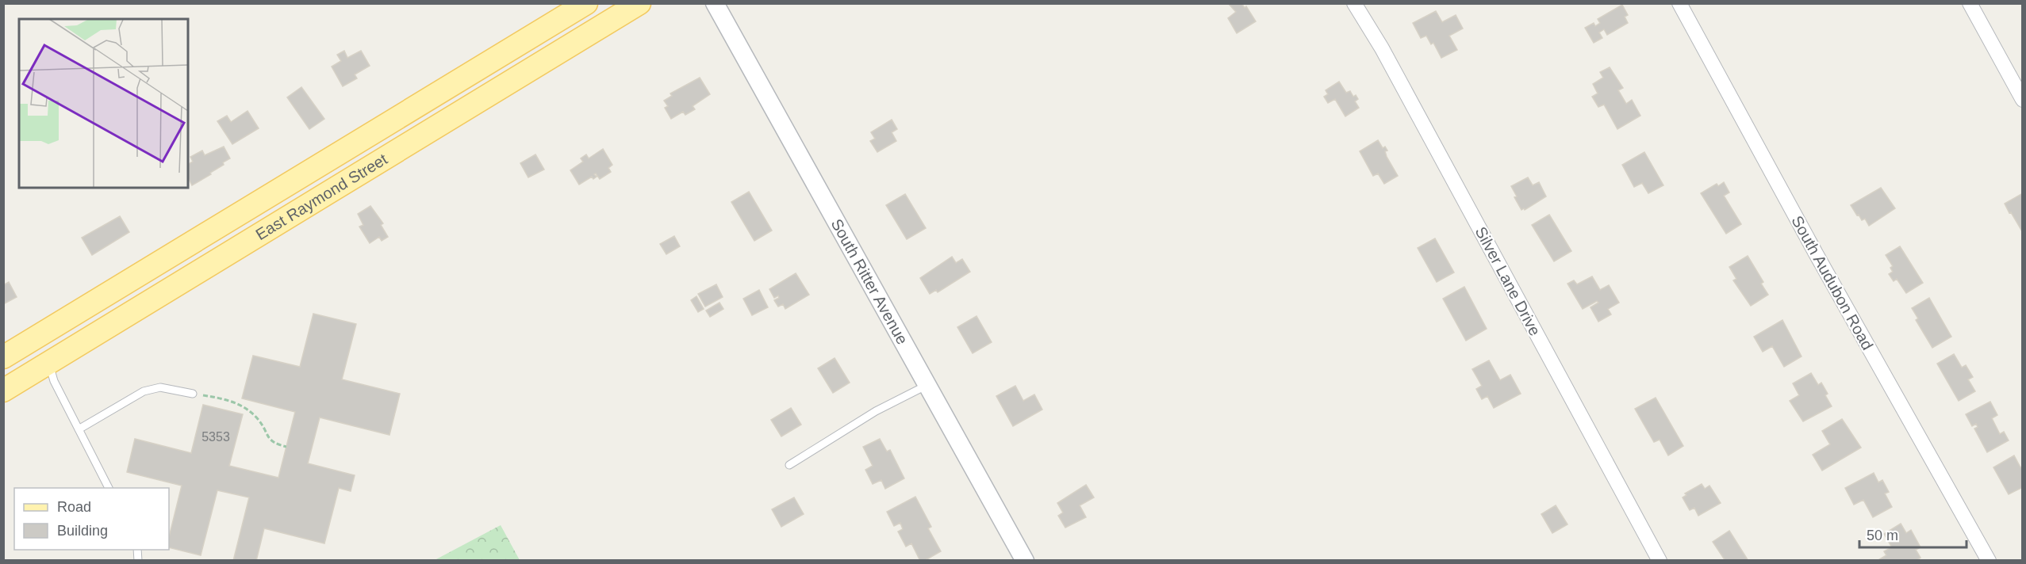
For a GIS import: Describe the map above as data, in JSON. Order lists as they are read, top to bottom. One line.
{"streets":{"main road":["East Raymond Street"],"street":["Silver Lane Drive","South Ritter Avenue","South Audubon Road"]},"house_numbers":["5353"],"legend":["Road","Building"],"scale_bar":"50 m"}
